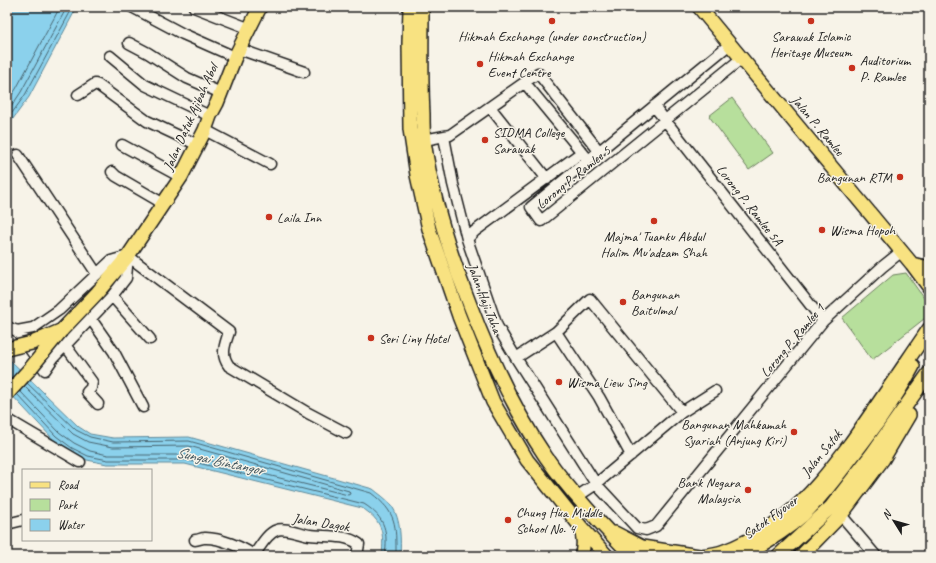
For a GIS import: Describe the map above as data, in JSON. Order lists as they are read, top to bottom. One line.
{"streets":{"main road":["Jalan Datuk Ajibah Abol","Jalan P. Ramlee","Jalan Haji Taha","Jalan Satok","Satok Flyover"],"street":["Lorong P. Ramlee 5","Lorong P. Ramlee 5A","Lorong P. Ramlee 1","Jalan Dagok"]},"crossings":[["Jalan P. Ramlee","Lorong P. Ramlee 5"],["Jalan P. Ramlee","Lorong P. Ramlee 1"],["Lorong P. Ramlee 5","Lorong P. Ramlee 5A"],["Lorong P. Ramlee 5A","Lorong P. Ramlee 1"],["Jalan Satok","Satok Flyover"]],"water":["Sungai Bintangor"],"places":["Hikmah Exchange (under construction)","Sarawak Islamic Heritage Museum","Hikmah Exchange Event Centre","Auditorium P. Ramlee","SIDMA College Sarawak","Bangunan RTM","Laila Inn","Majma' Tuanku Abdul Halim Mu'adzam Shah","Wisma Hopoh","Bangunan Baitulmal","Seri Liny Hotel","Wisma Liew Sing","Bangunan Mahkamah Syariah (Anjung Kiri)","Bank Negara Malaysia","Chung Hua Middle School No. 4"],"legend":["Road","Park","Water"],"north":"top left"}
